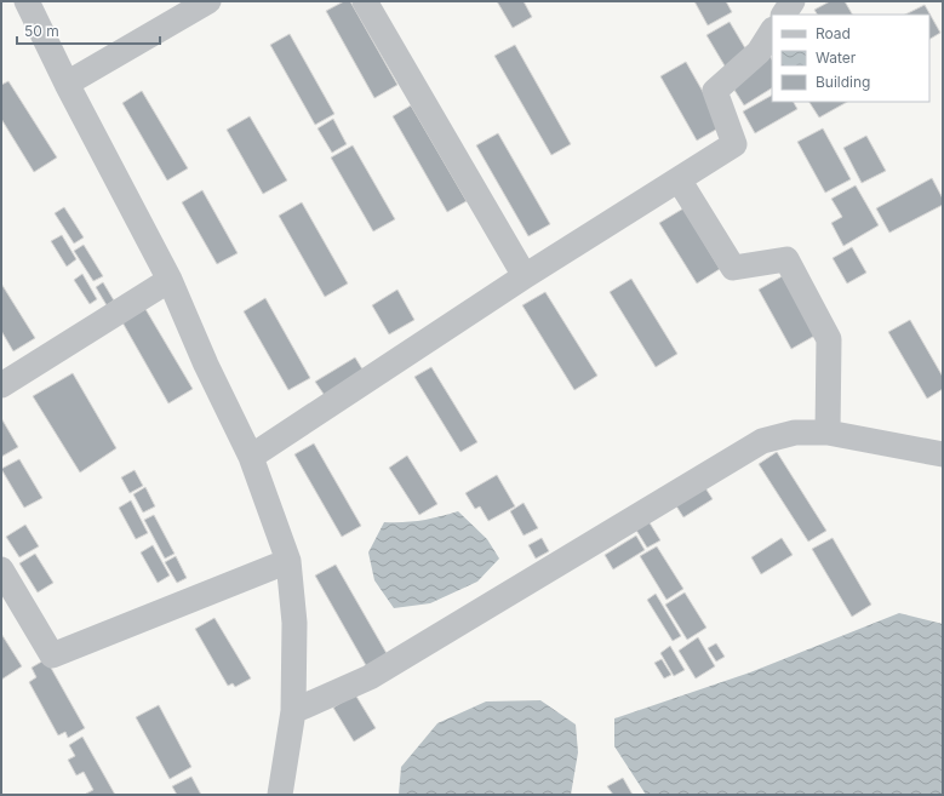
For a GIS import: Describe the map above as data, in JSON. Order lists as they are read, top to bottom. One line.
{"legend":["Road","Water","Building"],"scale_bar":"50 m"}
